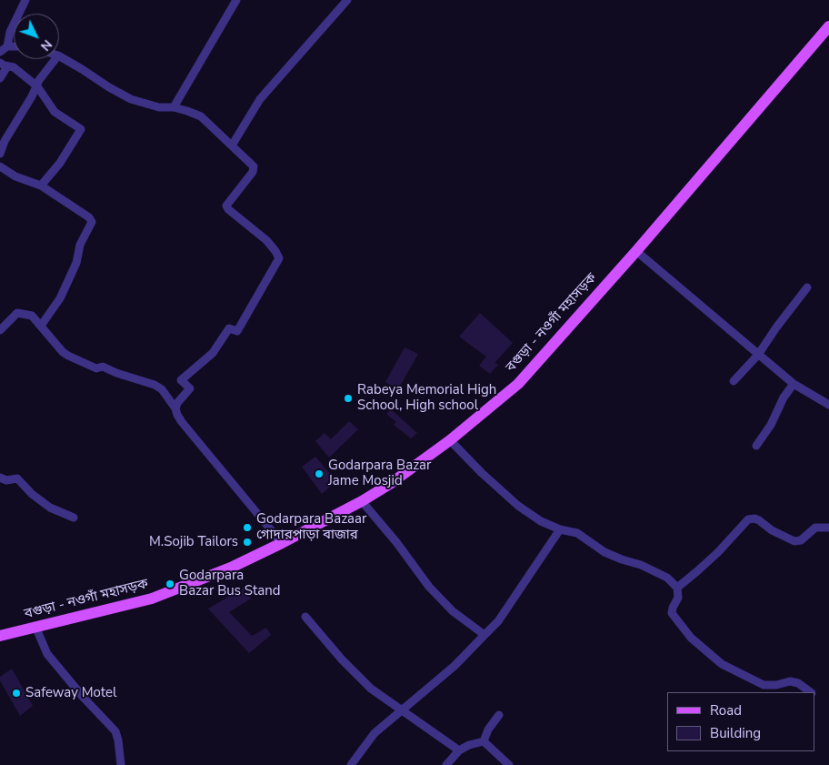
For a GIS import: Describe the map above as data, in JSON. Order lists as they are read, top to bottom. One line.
{"streets":{"main road":["বগুড়া - নওগাঁ মহাসড়ক"]},"places":["Rabeya Memorial High School, High school","Godarpara Bazar Jame Mosjid","Godarpara Bazaar গোদারপাড়া বাজার","M.Sojib Tailors","Godarpara Bazar Bus Stand","Safeway Motel"],"legend":["Road","Building"],"north":"bottom right"}
